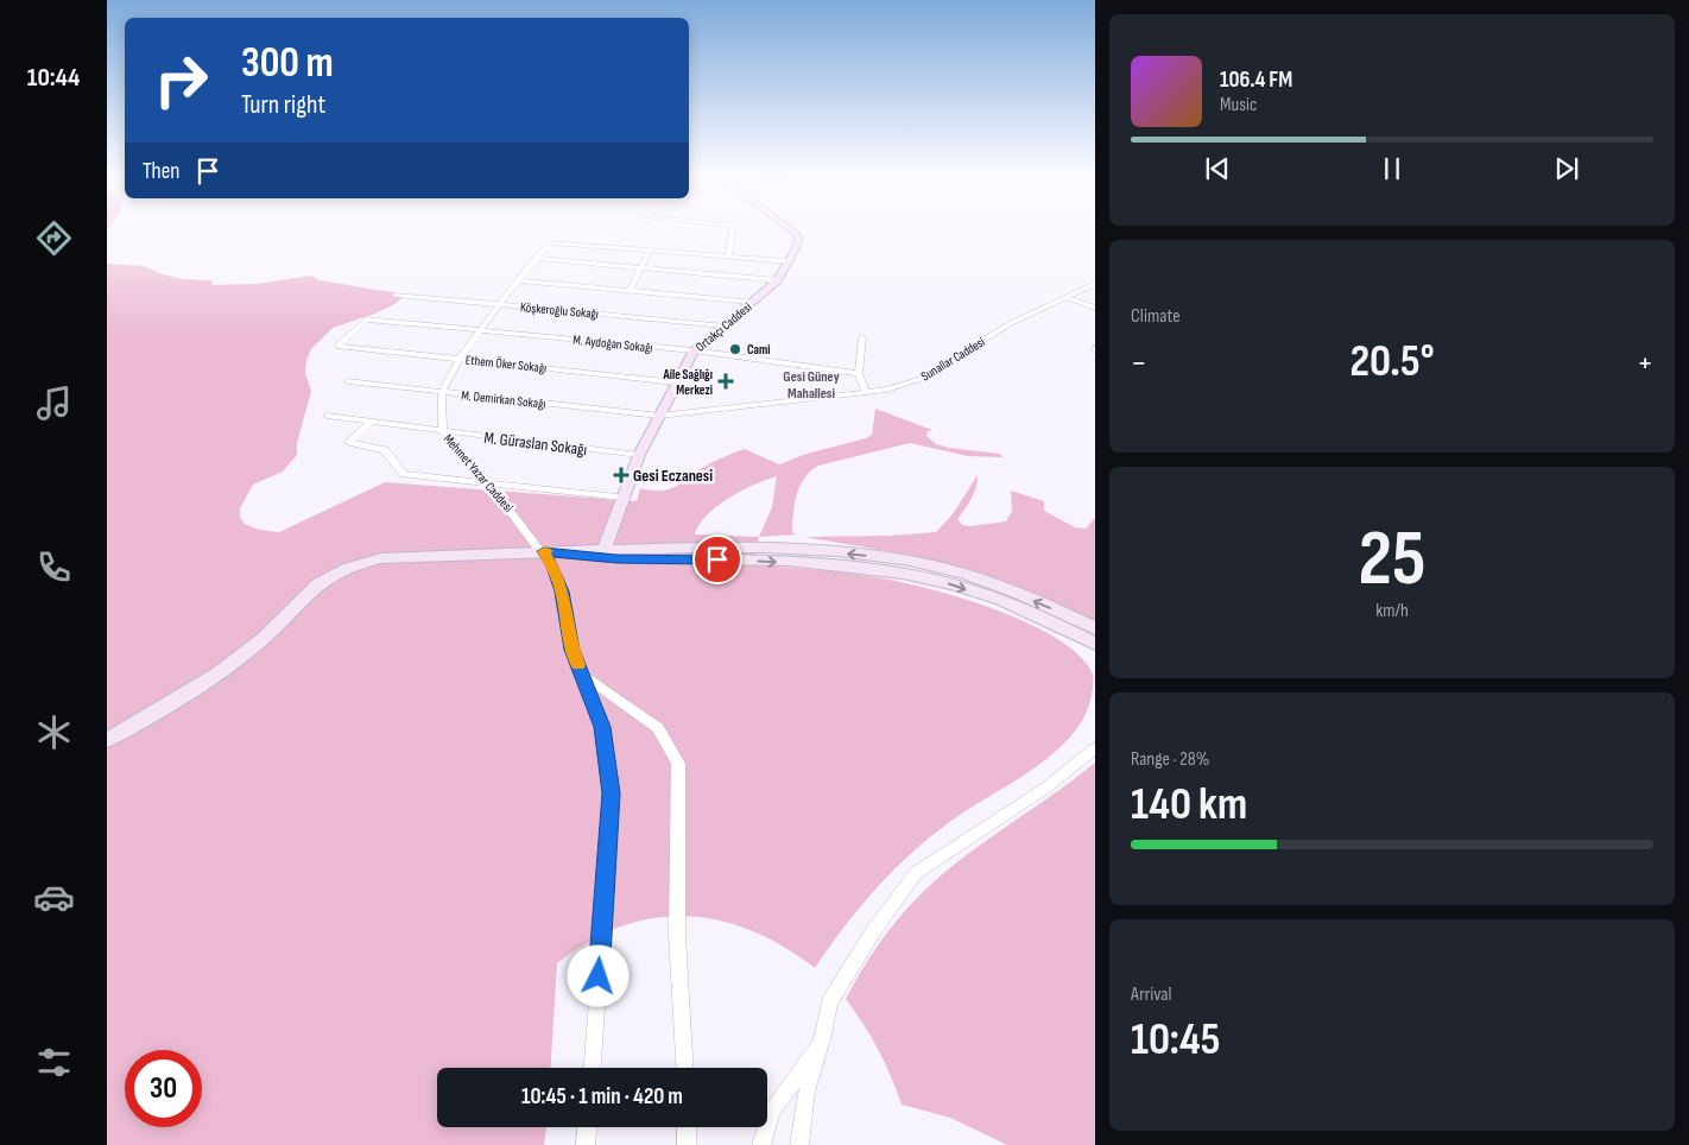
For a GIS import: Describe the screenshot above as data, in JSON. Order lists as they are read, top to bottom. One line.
{"streets":{"street":["Köşkeroğlu Sokağı","Ortakçı Caddesi","M. Aydoğan Sokağı","Sunallar Caddesi","Ethem Öker Sokağı","M. Demirkan Sokağı","M. Güraslan Sokağı","Mehmet Yazar Caddesi"]},"crossings":[["Köşkeroğlu Sokağı","Ortakçı Caddesi"],["Köşkeroğlu Sokağı","Mehmet Yazar Caddesi"],["Ortakçı Caddesi","M. Aydoğan Sokağı"],["Ortakçı Caddesi","Sunallar Caddesi"],["Ortakçı Caddesi","Ethem Öker Sokağı"],["Ortakçı Caddesi","M. Demirkan Sokağı"],["Ortakçı Caddesi","M. Güraslan Sokağı"],["M. Aydoğan Sokağı","Ethem Öker Sokağı"],["M. Aydoğan Sokağı","Mehmet Yazar Caddesi"],["Sunallar Caddesi","M. Demirkan Sokağı"],["Ethem Öker Sokağı","Mehmet Yazar Caddesi"],["M. Demirkan Sokağı","Mehmet Yazar Caddesi"],["M. Güraslan Sokağı","Mehmet Yazar Caddesi"]],"districts":["Gesi Güney Mahallesi"],"places":{"other":["Cami"],"health":["Aile Sağlığı Merkezi","Gesi Eczanesi"]},"page":{"tabs":"10:44","turn":["300 m","Turn right"],"song":["106.4 FM","Music"],"then":"Then","tile":["Climate",["25","km/h"],["Range · 28%","140 km"],["Arrival","10:45"]],"heat":["−","20.5°","+"],"limit":"30","trip":"10:45 · 1 min · 420 m"}}
